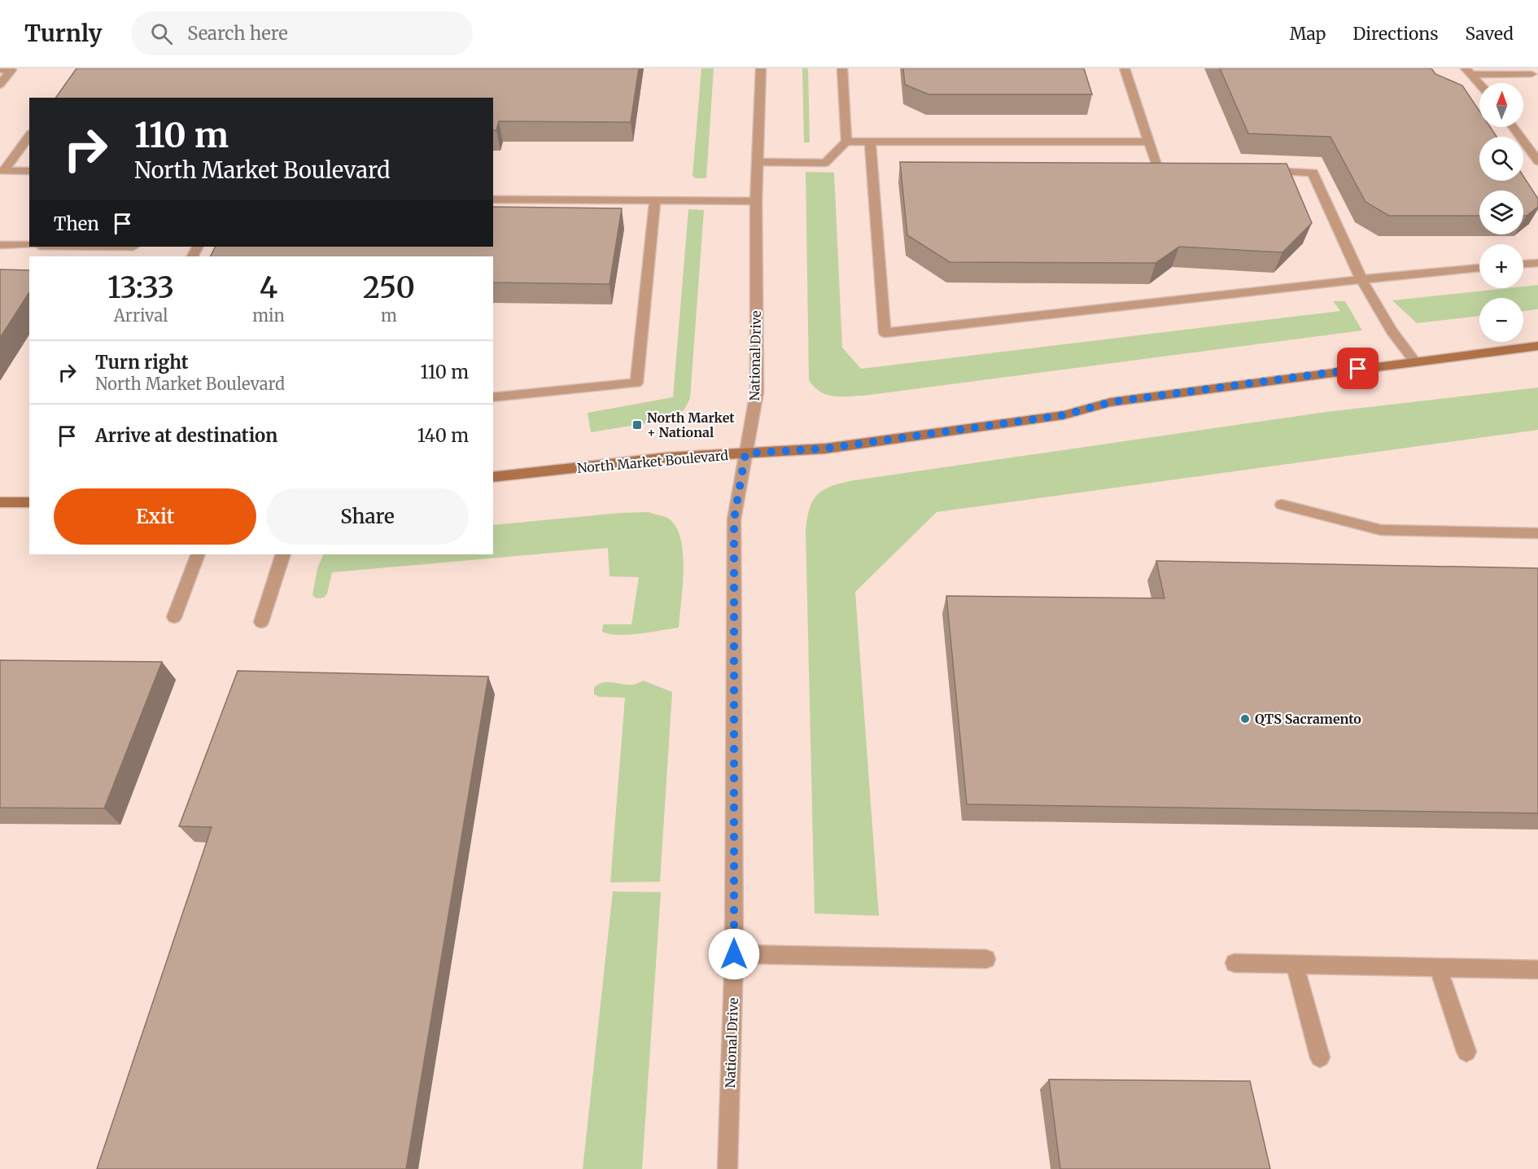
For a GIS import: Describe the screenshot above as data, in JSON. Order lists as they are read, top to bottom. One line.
{"streets":{"main road":["North Market Boulevard"],"street":["National Drive"]},"crossings":[["National Drive","North Market Boulevard"]],"places":{"transit":["North Market + National"],"other":["QTS Sacramento"]},"north":"top","page":{"header":"Turnly","search":"Search here","nav":["Map","Directions","Saved"],"map_buttons":["+","−"],"turn":["110 m","North Market Boulevard"],"then":"Then","eta":["13:33","Arrival","4","min","250","m"],"list":[{"name":"Turn right","note":"North Market Boulevard","value":"110 m"},{"name":"Arrive at destination","value":"140 m"}],"buttons":["Exit","Share"]}}
